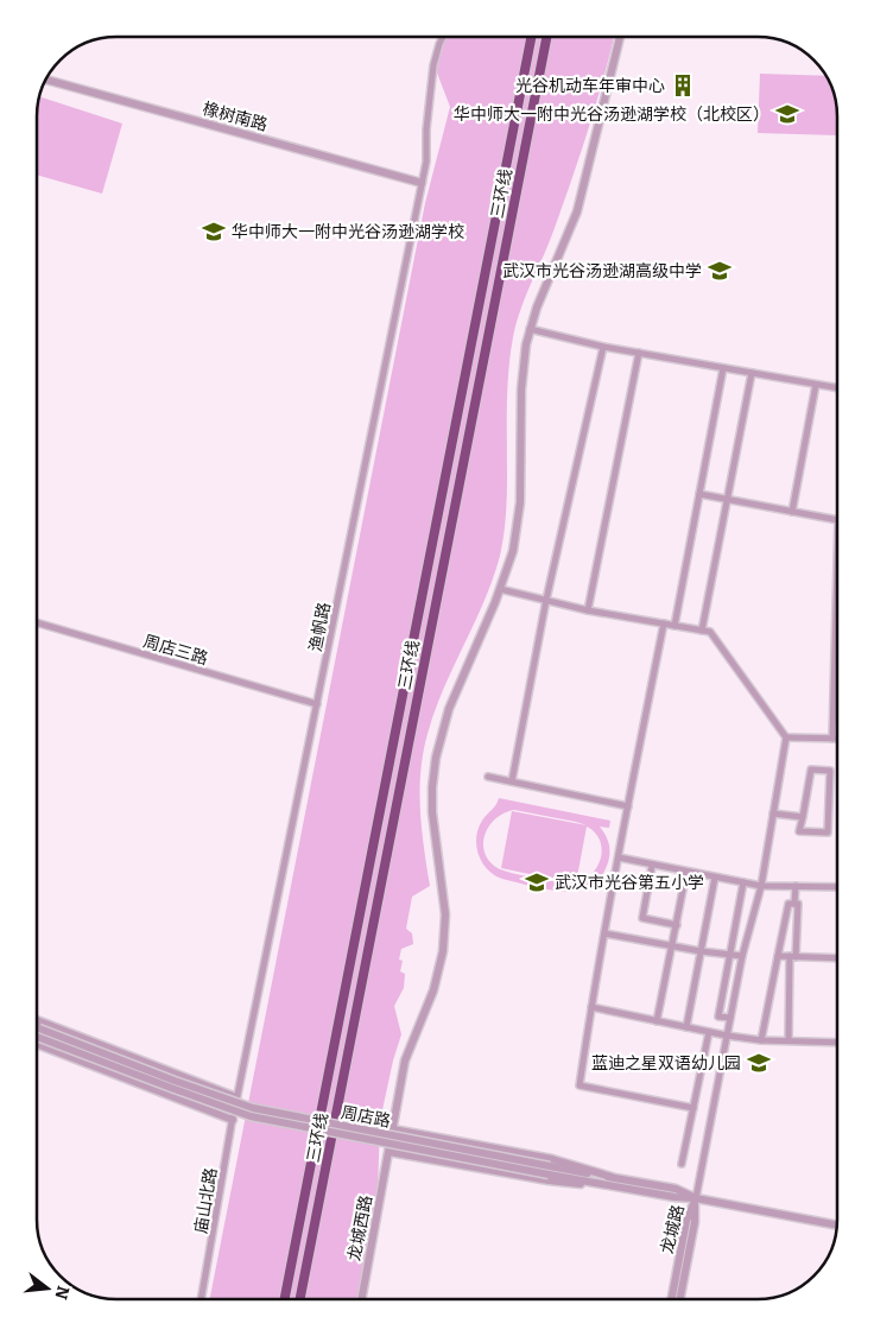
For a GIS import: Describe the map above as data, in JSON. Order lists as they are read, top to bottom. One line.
{"streets":{"highway":["三环线"],"street":["橡树南路","渔帆路","周店三路","周店路","庙山北路","龙城西路","龙城路"]},"crossings":[["橡树南路","渔帆路"],["渔帆路","周店三路"],["渔帆路","庙山北路"],["周店路","龙城路"]],"places":{"building":["光谷机动车年审中心"],"school or university":["华中师大一附中光谷汤逊湖学校（北校区）","华中师大一附中光谷汤逊湖学校","武汉市光谷汤逊湖高级中学","武汉市光谷第五小学","蓝迪之星双语幼儿园"]},"north":"right"}
